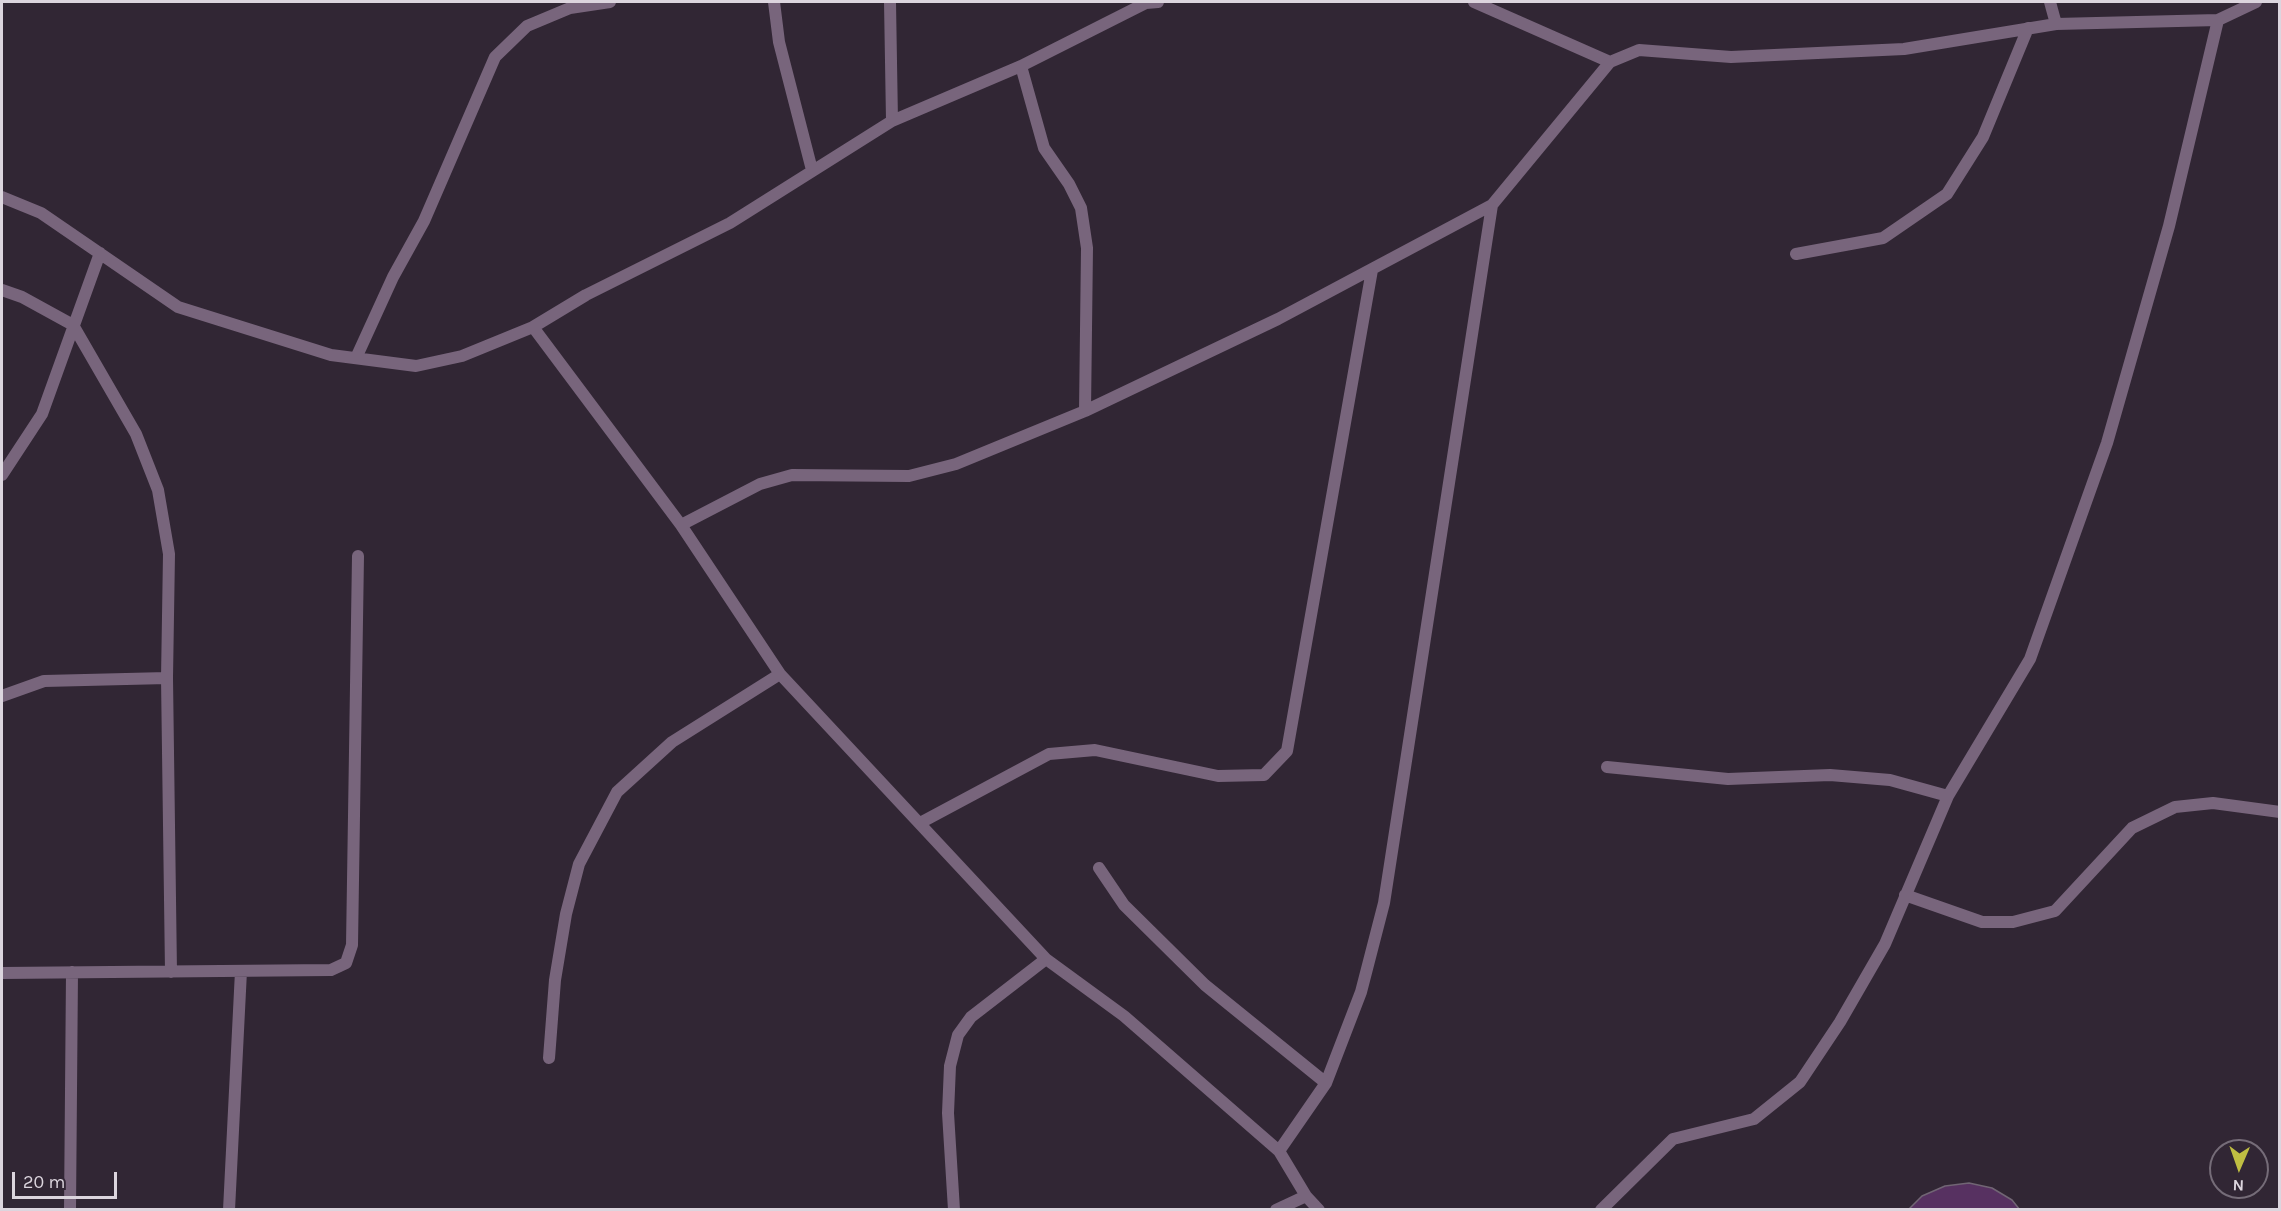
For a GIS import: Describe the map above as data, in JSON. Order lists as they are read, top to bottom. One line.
{"scale_bar":"20 m","north":"bottom"}
